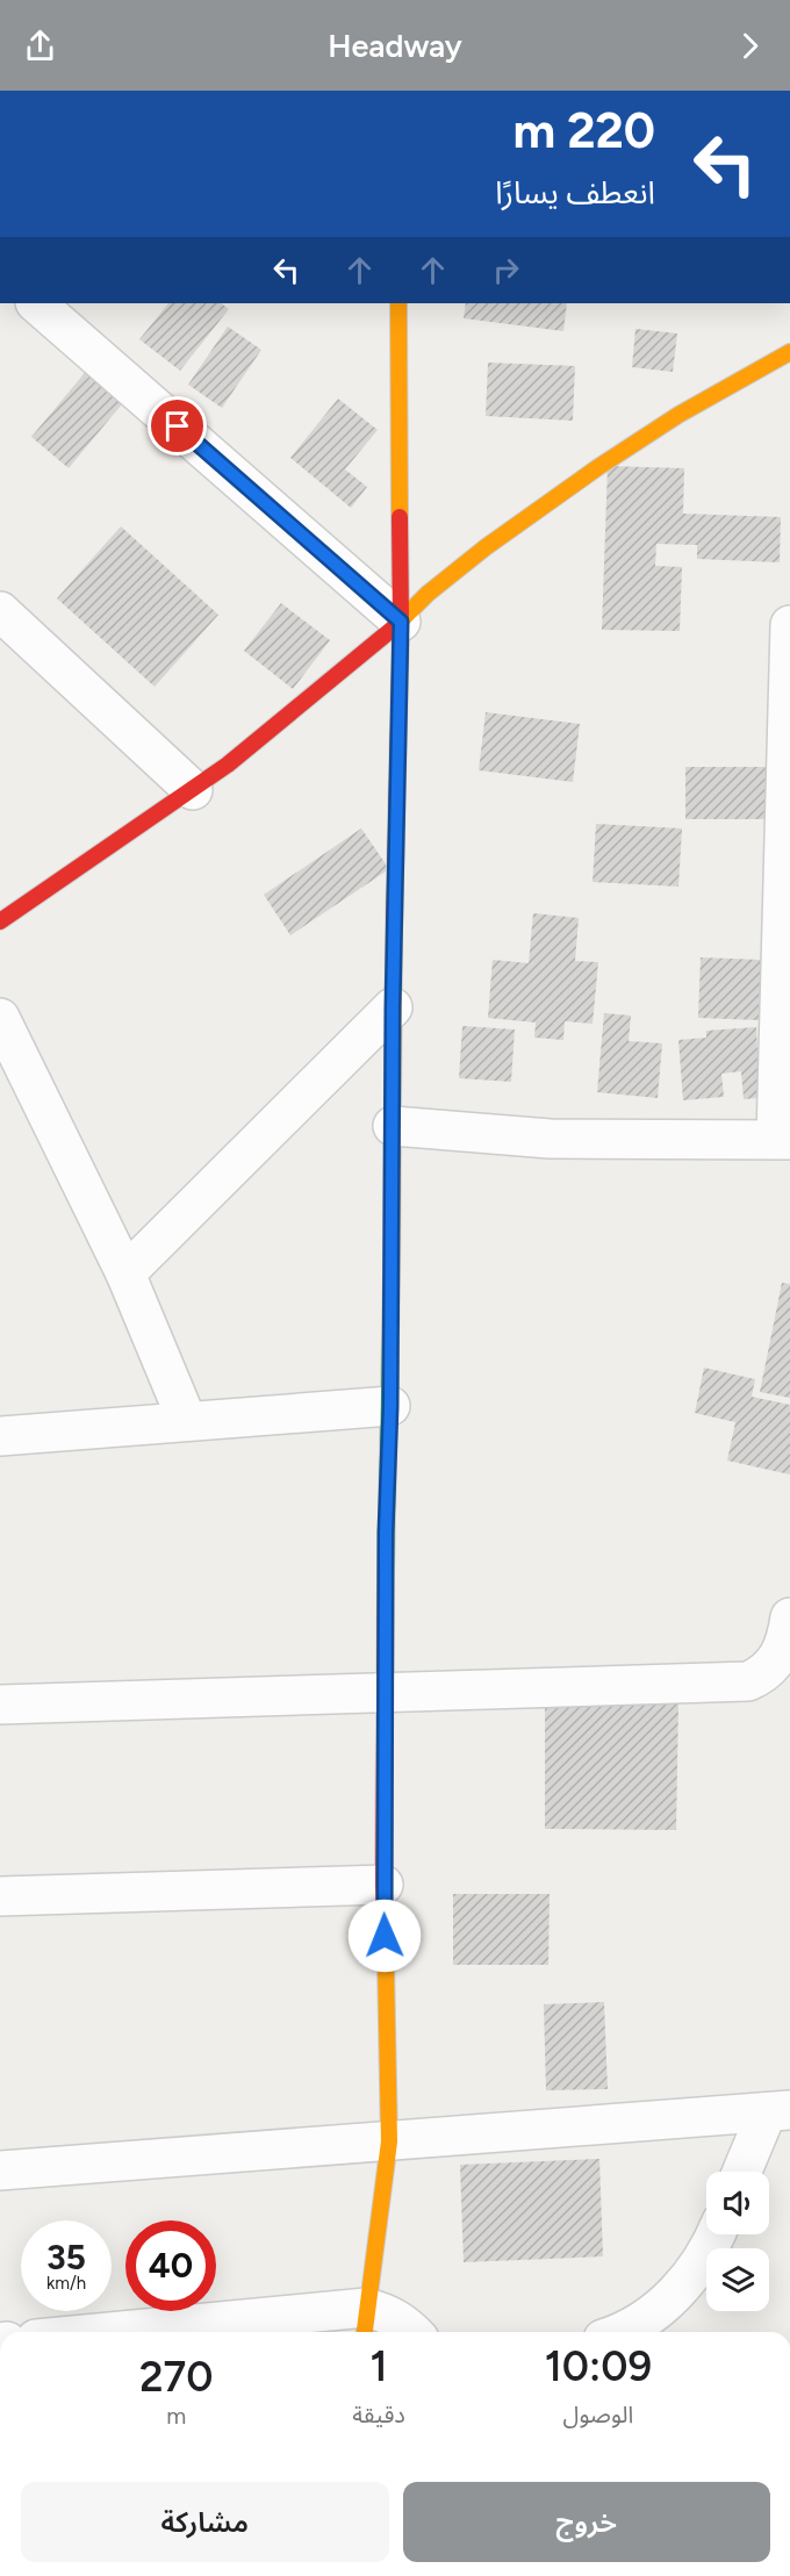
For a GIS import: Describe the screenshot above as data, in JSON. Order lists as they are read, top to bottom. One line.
{"page":{"header":"Headway","turn":["220 m","انعطف يسارًا"],"speed":"35 km/h","limit":"40","eta":["10:09","الوصول","1","دقيقة","270","m"],"buttons":["خروج","مشاركة"]}}
